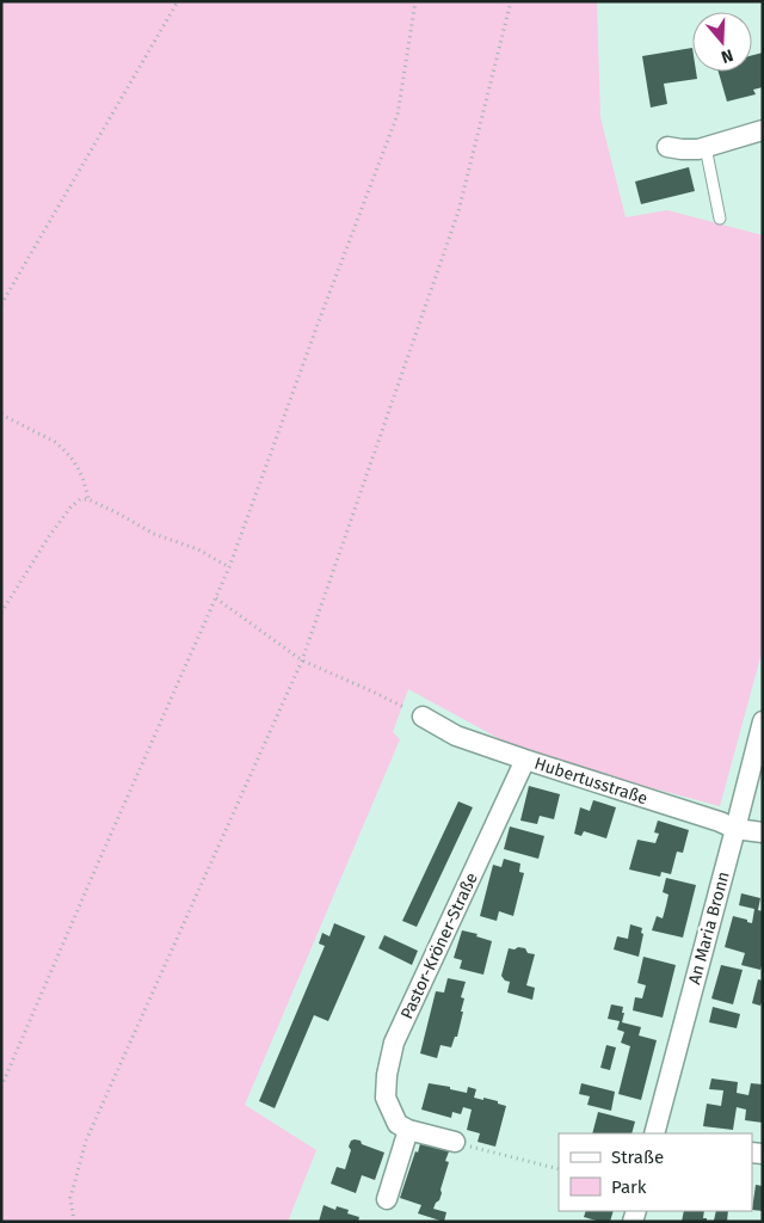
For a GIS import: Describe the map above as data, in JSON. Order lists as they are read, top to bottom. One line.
{"streets":{"street":["Hubertusstraße","An Maria Bronn","Pastor-Kröner-Straße"]},"crossings":[["Hubertusstraße","An Maria Bronn"],["Hubertusstraße","Pastor-Kröner-Straße"]],"legend":["Straße","Park"],"north":"bottom"}
